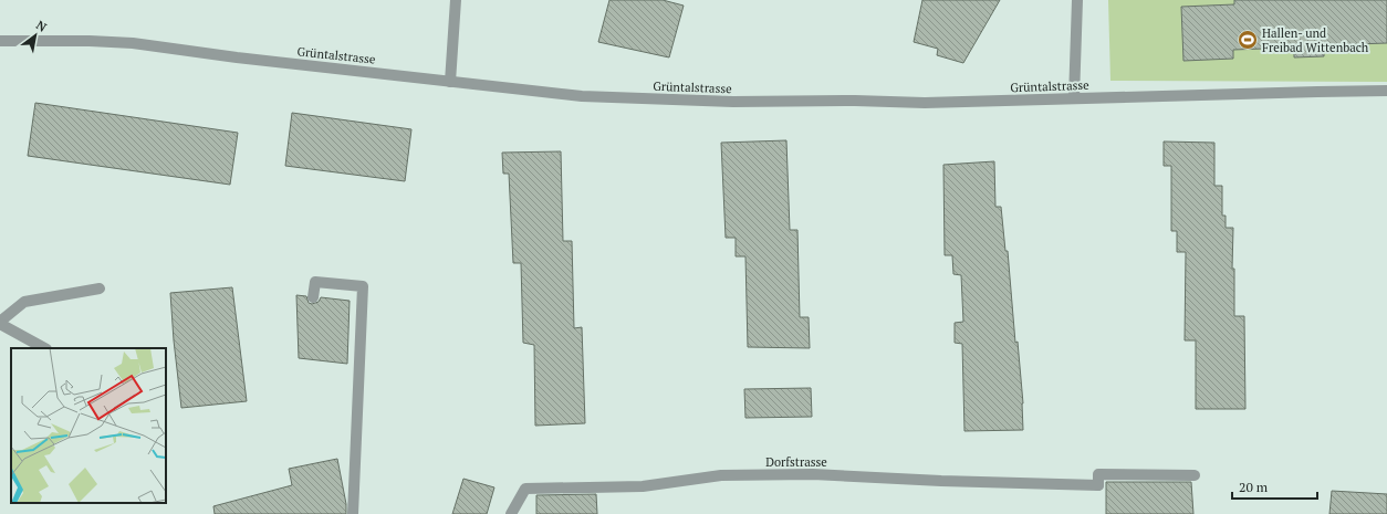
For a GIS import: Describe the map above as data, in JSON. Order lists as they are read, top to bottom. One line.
{"streets":{"street":["Grüntalstrasse","Dorfstrasse"]},"places":{"sports":["Hallen- und Freibad Wittenbach"]},"scale_bar":"20 m","north":"top right"}
